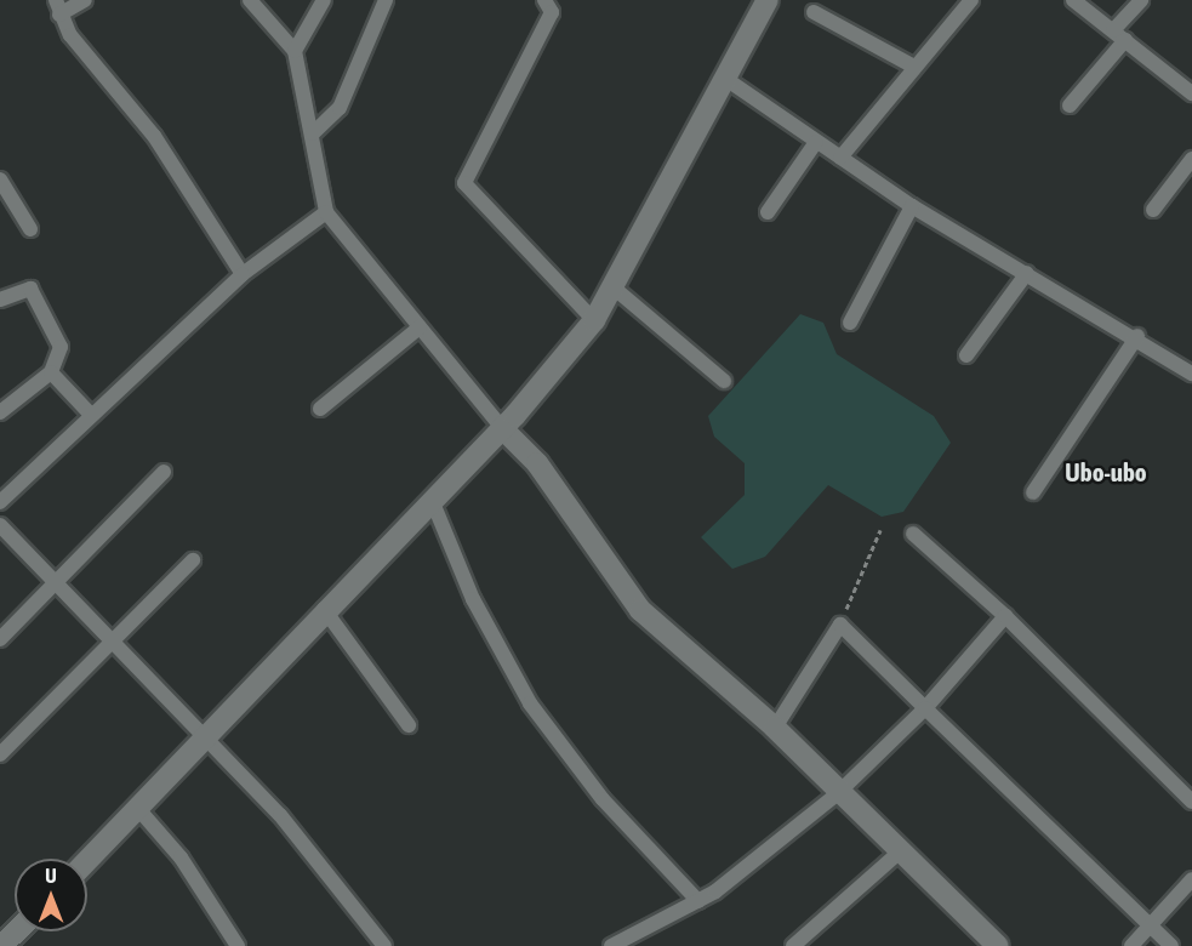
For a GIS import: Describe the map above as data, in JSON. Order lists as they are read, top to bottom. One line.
{"districts":["Ubo-ubo"],"north":"top"}
